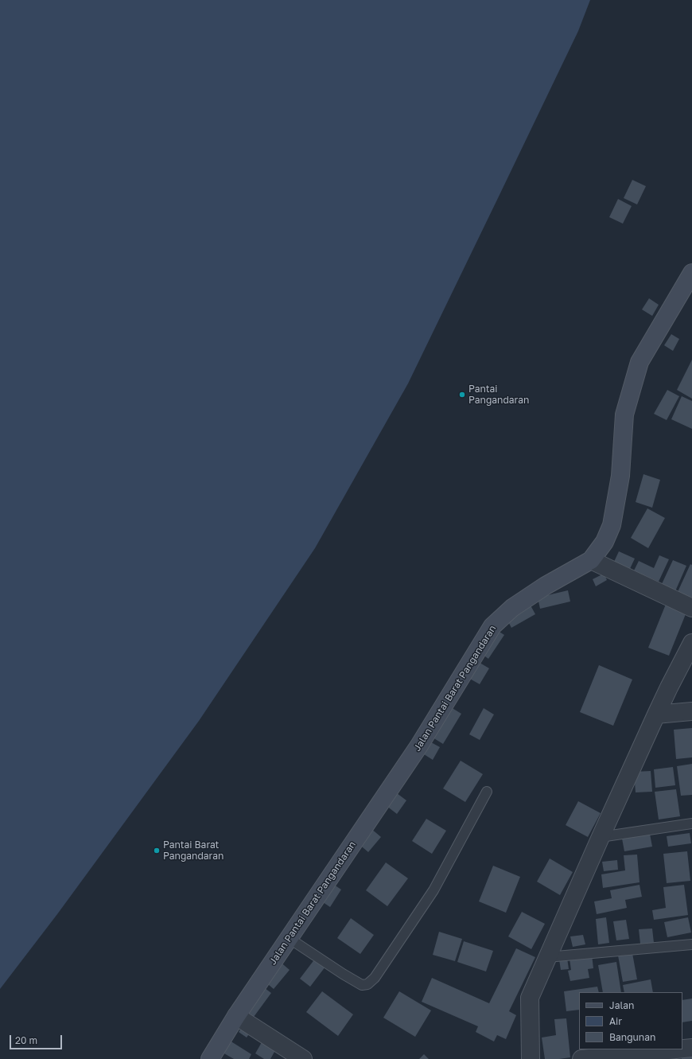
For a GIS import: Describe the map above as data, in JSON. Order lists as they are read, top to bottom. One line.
{"streets":{"street":["Jalan Pantai Barat Pangandaran"]},"places":["Pantai Pangandaran","Pantai Barat Pangandaran"],"legend":["Jalan","Air","Bangunan"],"scale_bar":"20 m"}
